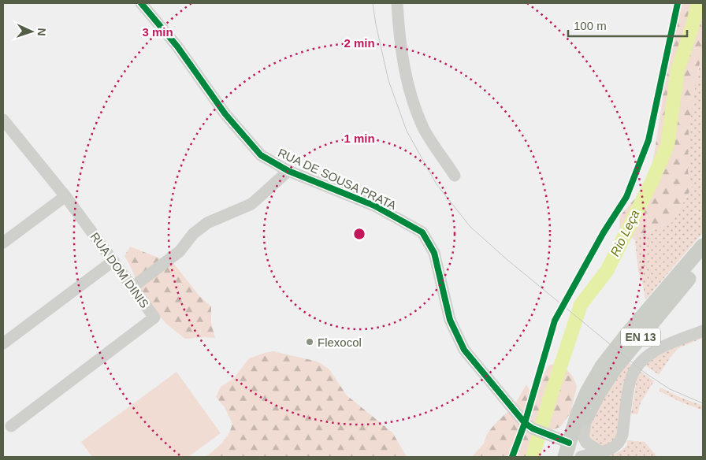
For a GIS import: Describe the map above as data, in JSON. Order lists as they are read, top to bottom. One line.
{"streets":{"main road":["EN 13"],"street":["RUA DE SOUSA PRATA","RUA DOM DINIS"]},"crossings":[["RUA DE SOUSA PRATA","EN 13"]],"water":["Rio Leça"],"places":["Flexocol"],"scale_bar":"100 m","north":"right","rings":["3 min","2 min","1 min"]}
